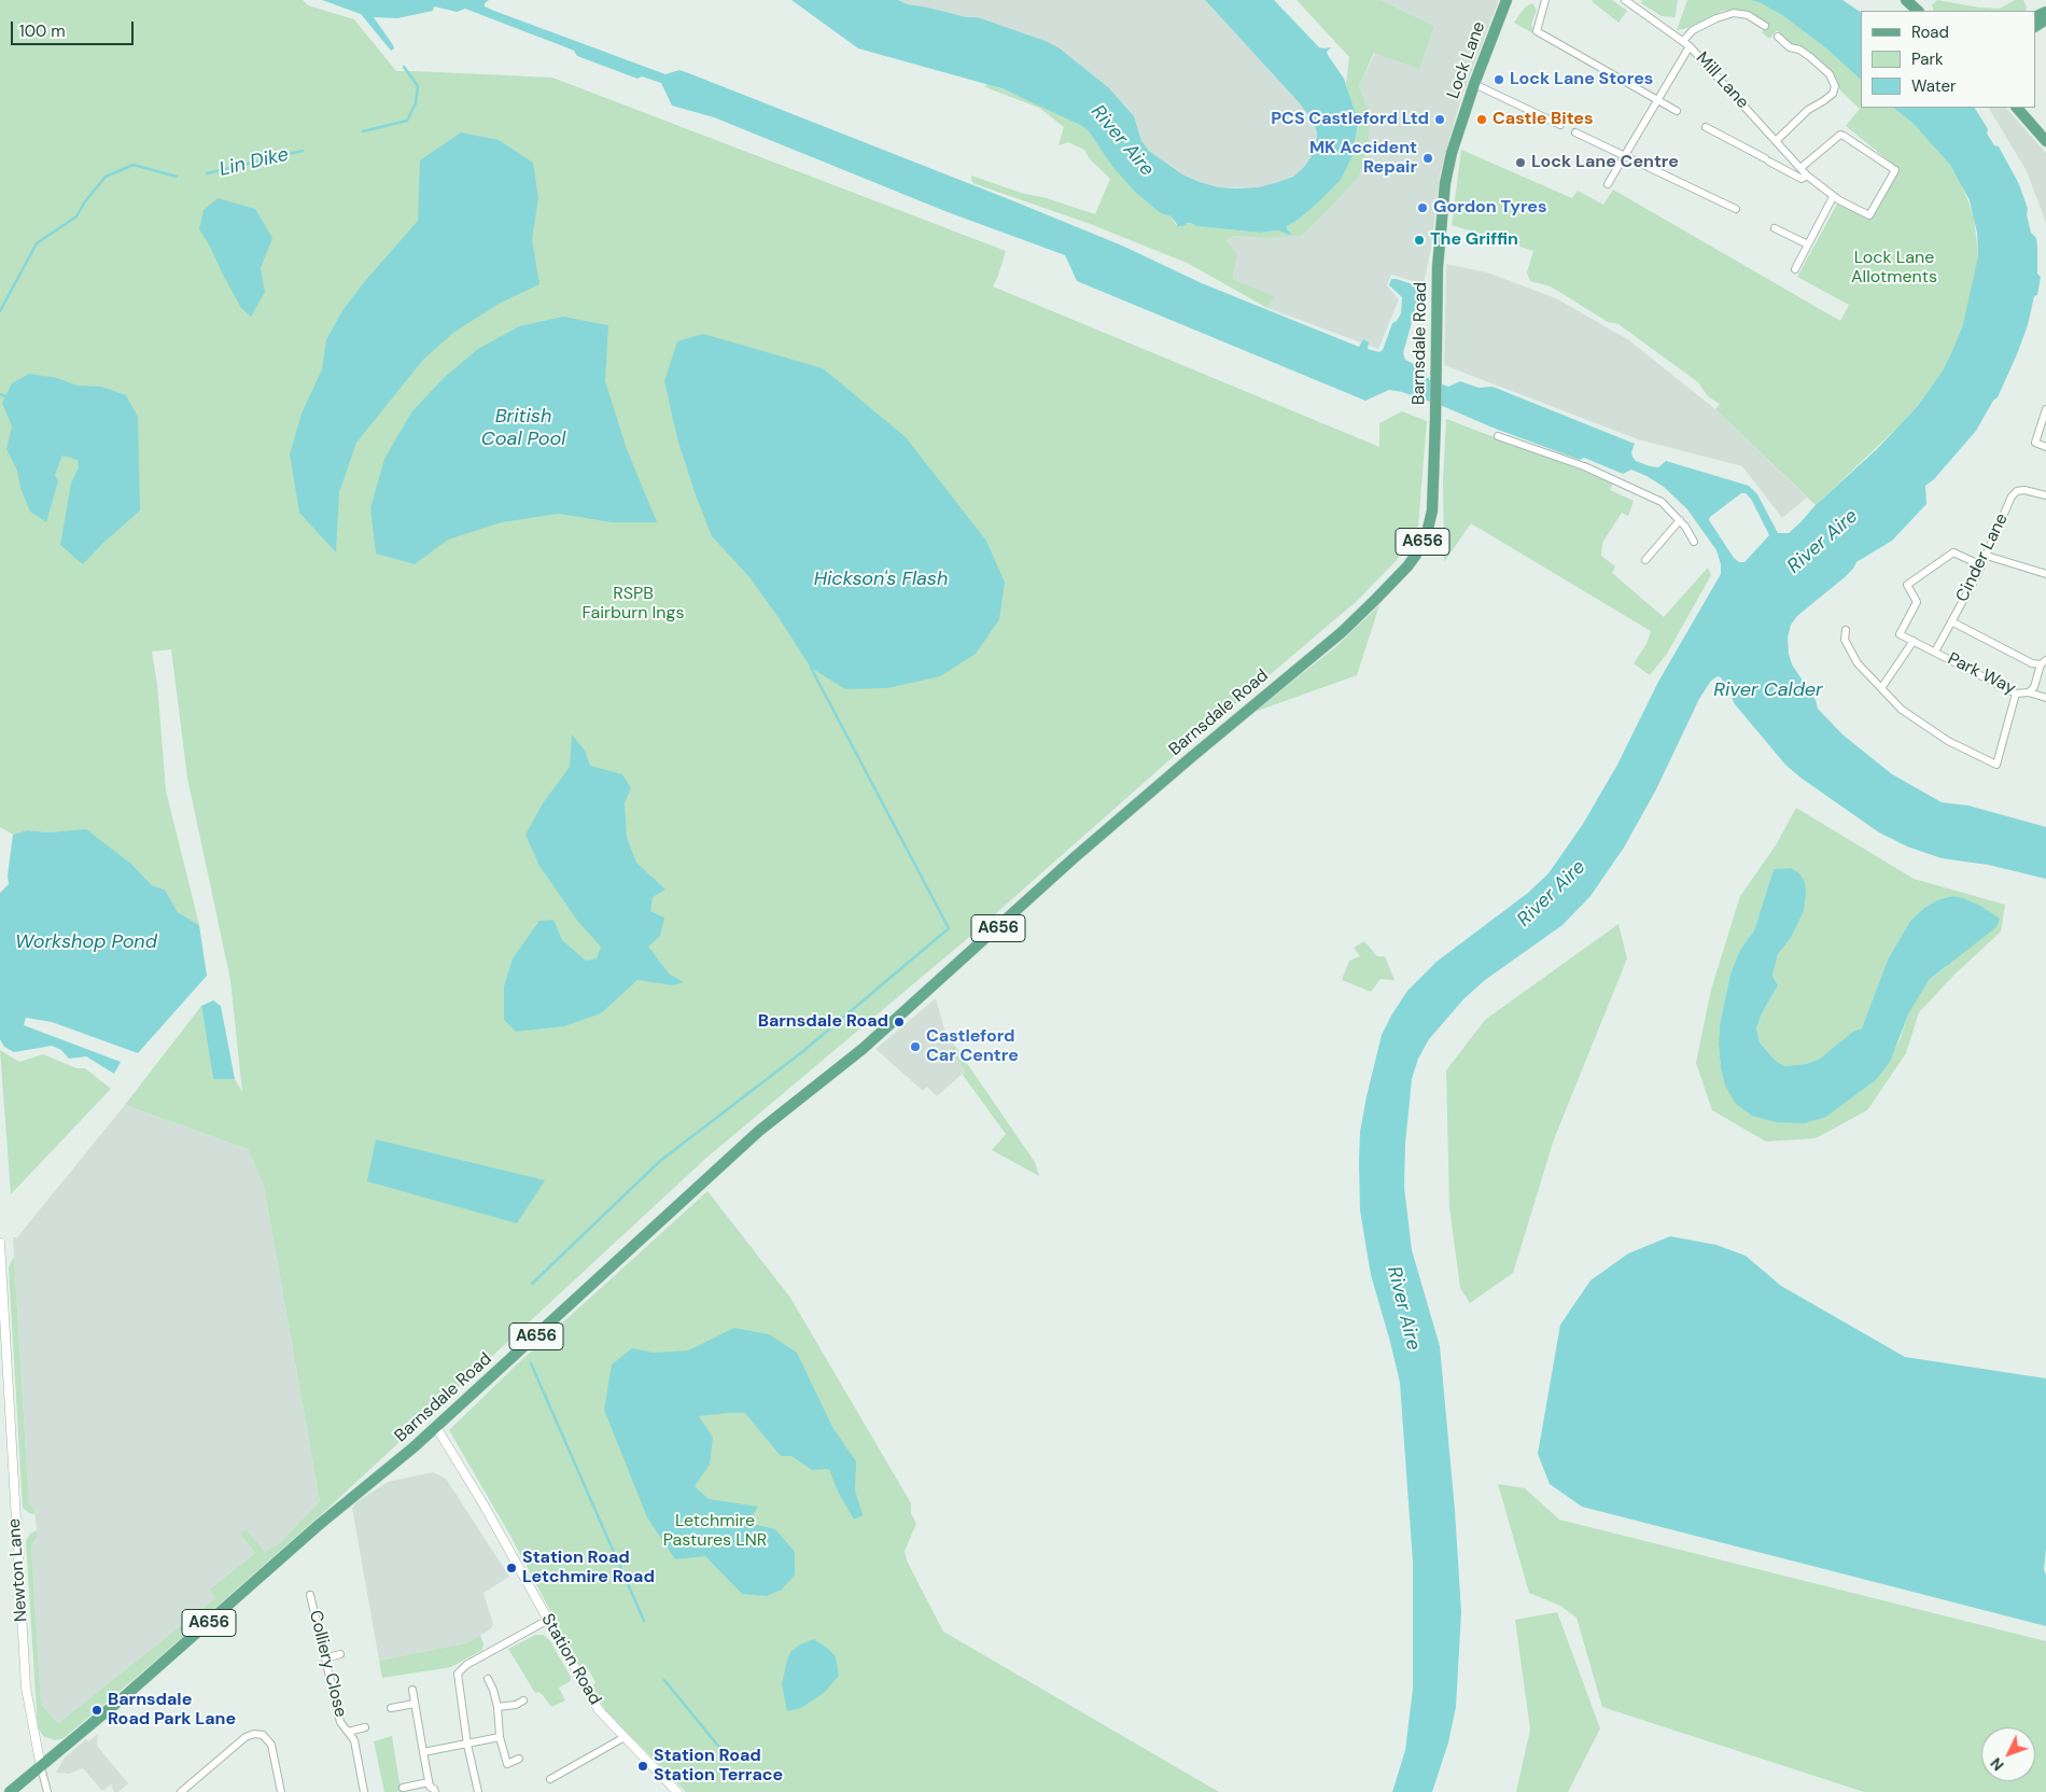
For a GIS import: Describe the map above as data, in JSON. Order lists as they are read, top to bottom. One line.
{"streets":{"main road":["Lock Lane","Barnsdale Road","A656"],"street":["Mill Lane","Cinder Lane","Park Way","Newton Lane","Station Road","Colliery Close"]},"crossings":[["Lock Lane","Barnsdale Road"],["Barnsdale Road","Newton Lane"],["Barnsdale Road","Station Road"],["Cinder Lane","Park Way"]],"water":["River Aire","Lin Dike","British Coal Pool","Hickson's Flash","River Calder","Workshop Pond"],"parks":["Lock Lane Allotments","RSPB Fairburn Ings","Letchmire Pastures LNR"],"places":["Lock Lane Stores","PCS Castleford Ltd","Castle Bites","MK Accident Repair","Lock Lane Centre","Gordon Tyres","The Griffin","Barnsdale Road","Castleford Car Centre","Station Road Letchmire Road","Barnsdale Road Park Lane","Station Road Station Terrace"],"legend":["Road","Park","Water"],"scale_bar":"100 m","north":"bottom left"}
